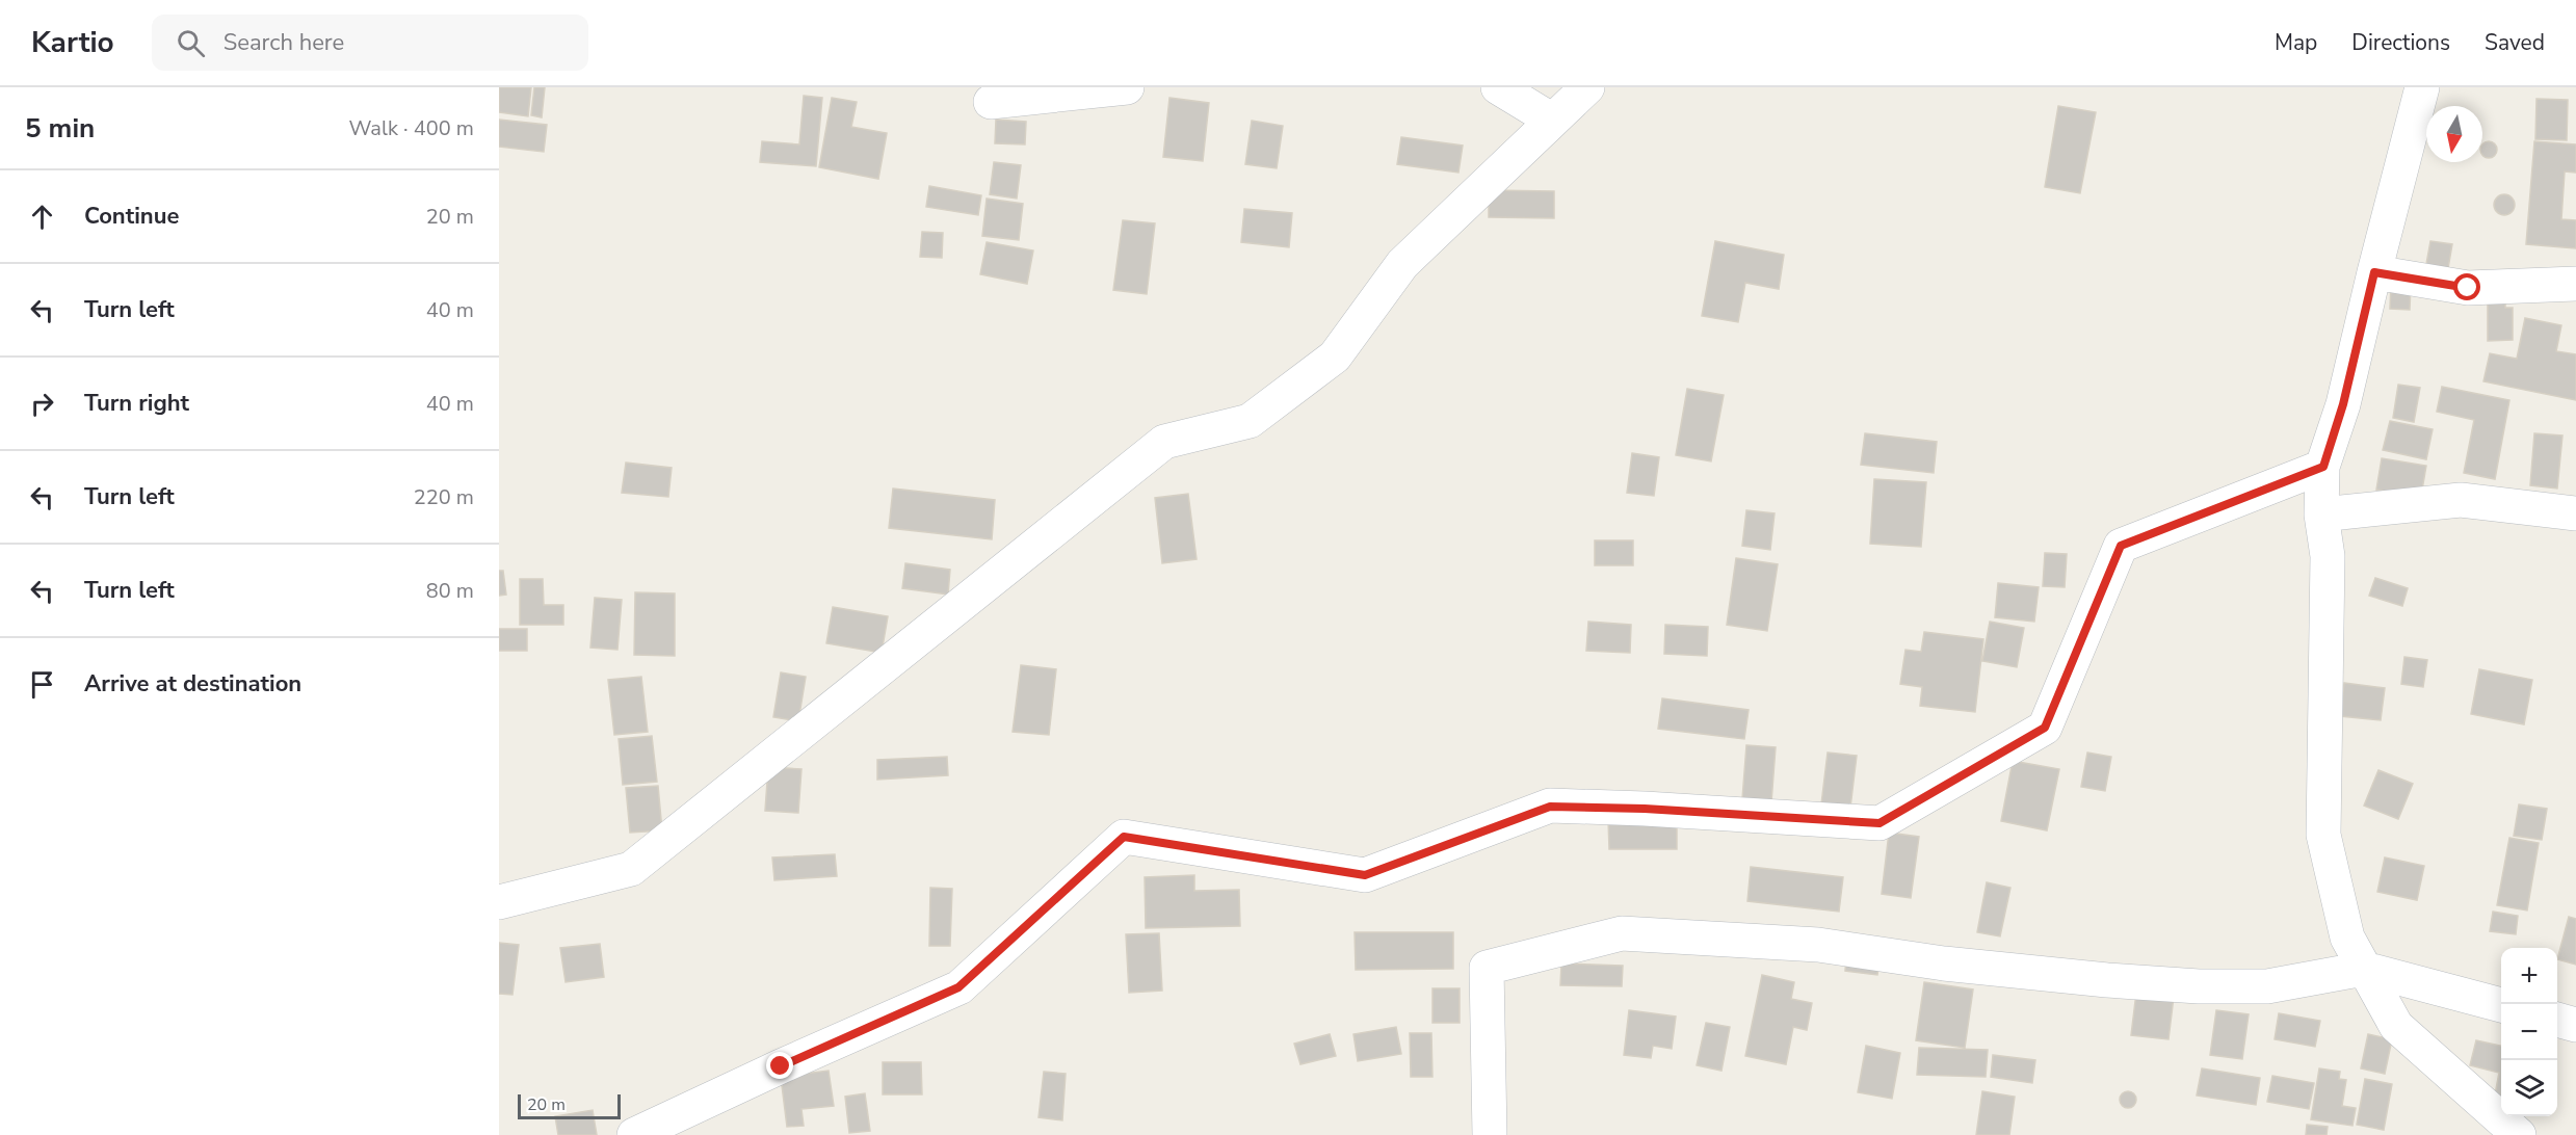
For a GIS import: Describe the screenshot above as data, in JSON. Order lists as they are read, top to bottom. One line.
{"scale_bar":"20 m","north":"bottom","page":{"header":"Kartio","search":"Search here","nav":["Map","Directions","Saved"],"heading":["5 min","Walk · 400 m"],"list":[["Continue","20 m"],["Turn left","40 m"],["Turn right","40 m"],["Turn left","220 m"],["Turn left","80 m"],"Arrive at destination"],"map_buttons":["+","−"],"scale":"20 m"}}
